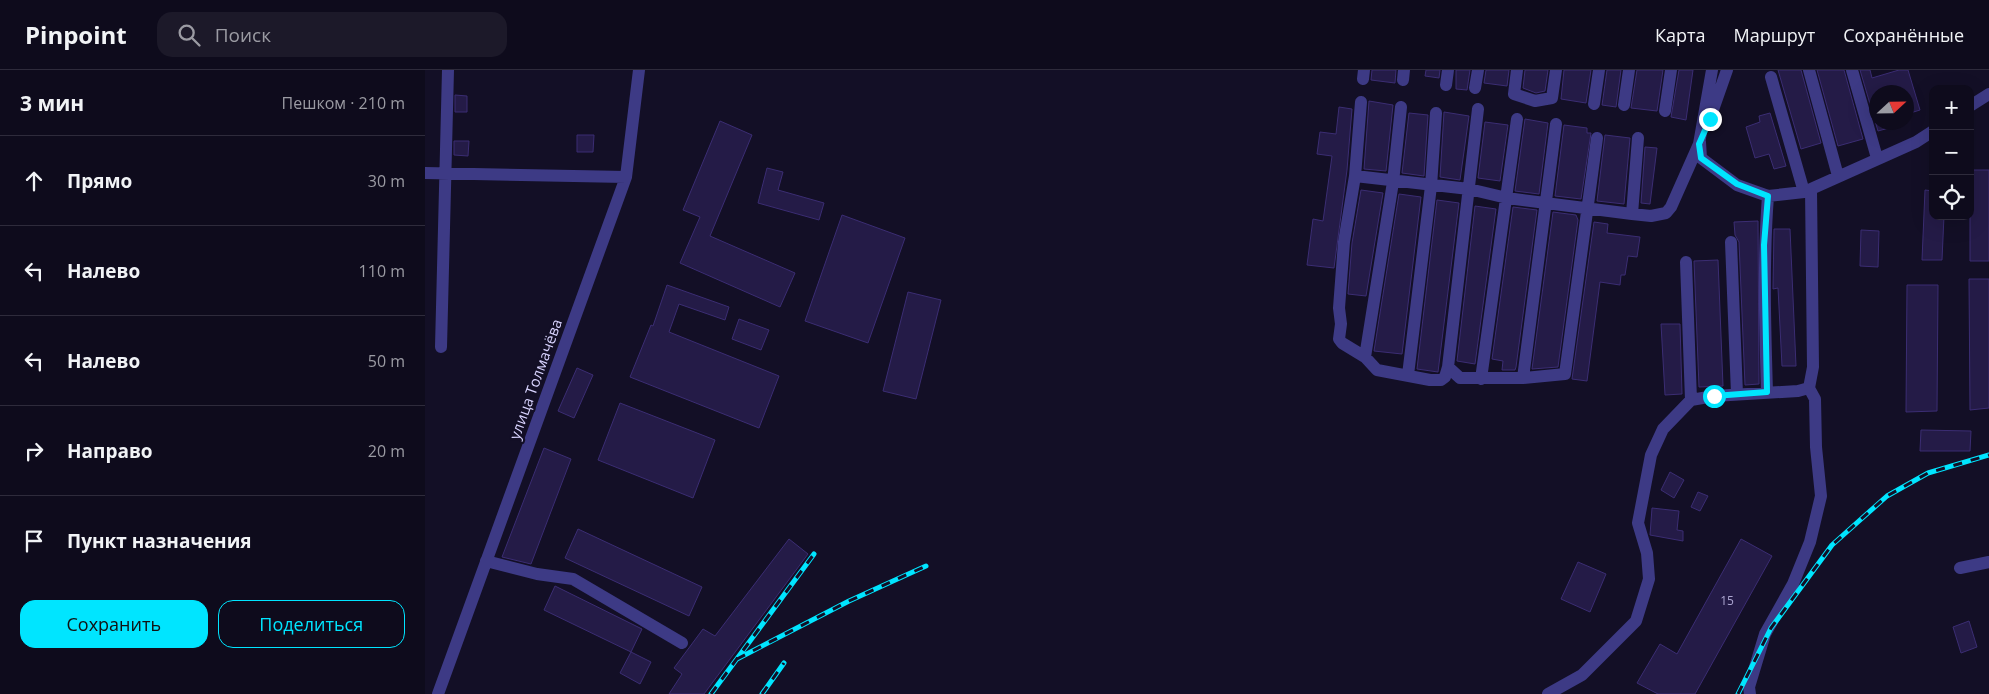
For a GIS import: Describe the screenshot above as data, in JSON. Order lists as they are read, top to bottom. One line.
{"streets":{"street":["улица Толмачёва"]},"house_numbers":["15"],"north":"right","page":{"header":"Pinpoint","search":"Поиск","nav":["Карта","Маршрут","Сохранённые"],"heading":["3 мин","Пешком · 210 m"],"map_buttons":["+","−"],"list":[["Прямо","30 m"],["Налево","110 m"],["Налево","50 m"],["Направо","20 m"],"Пункт назначения"],"buttons":["Сохранить","Поделиться"]}}
